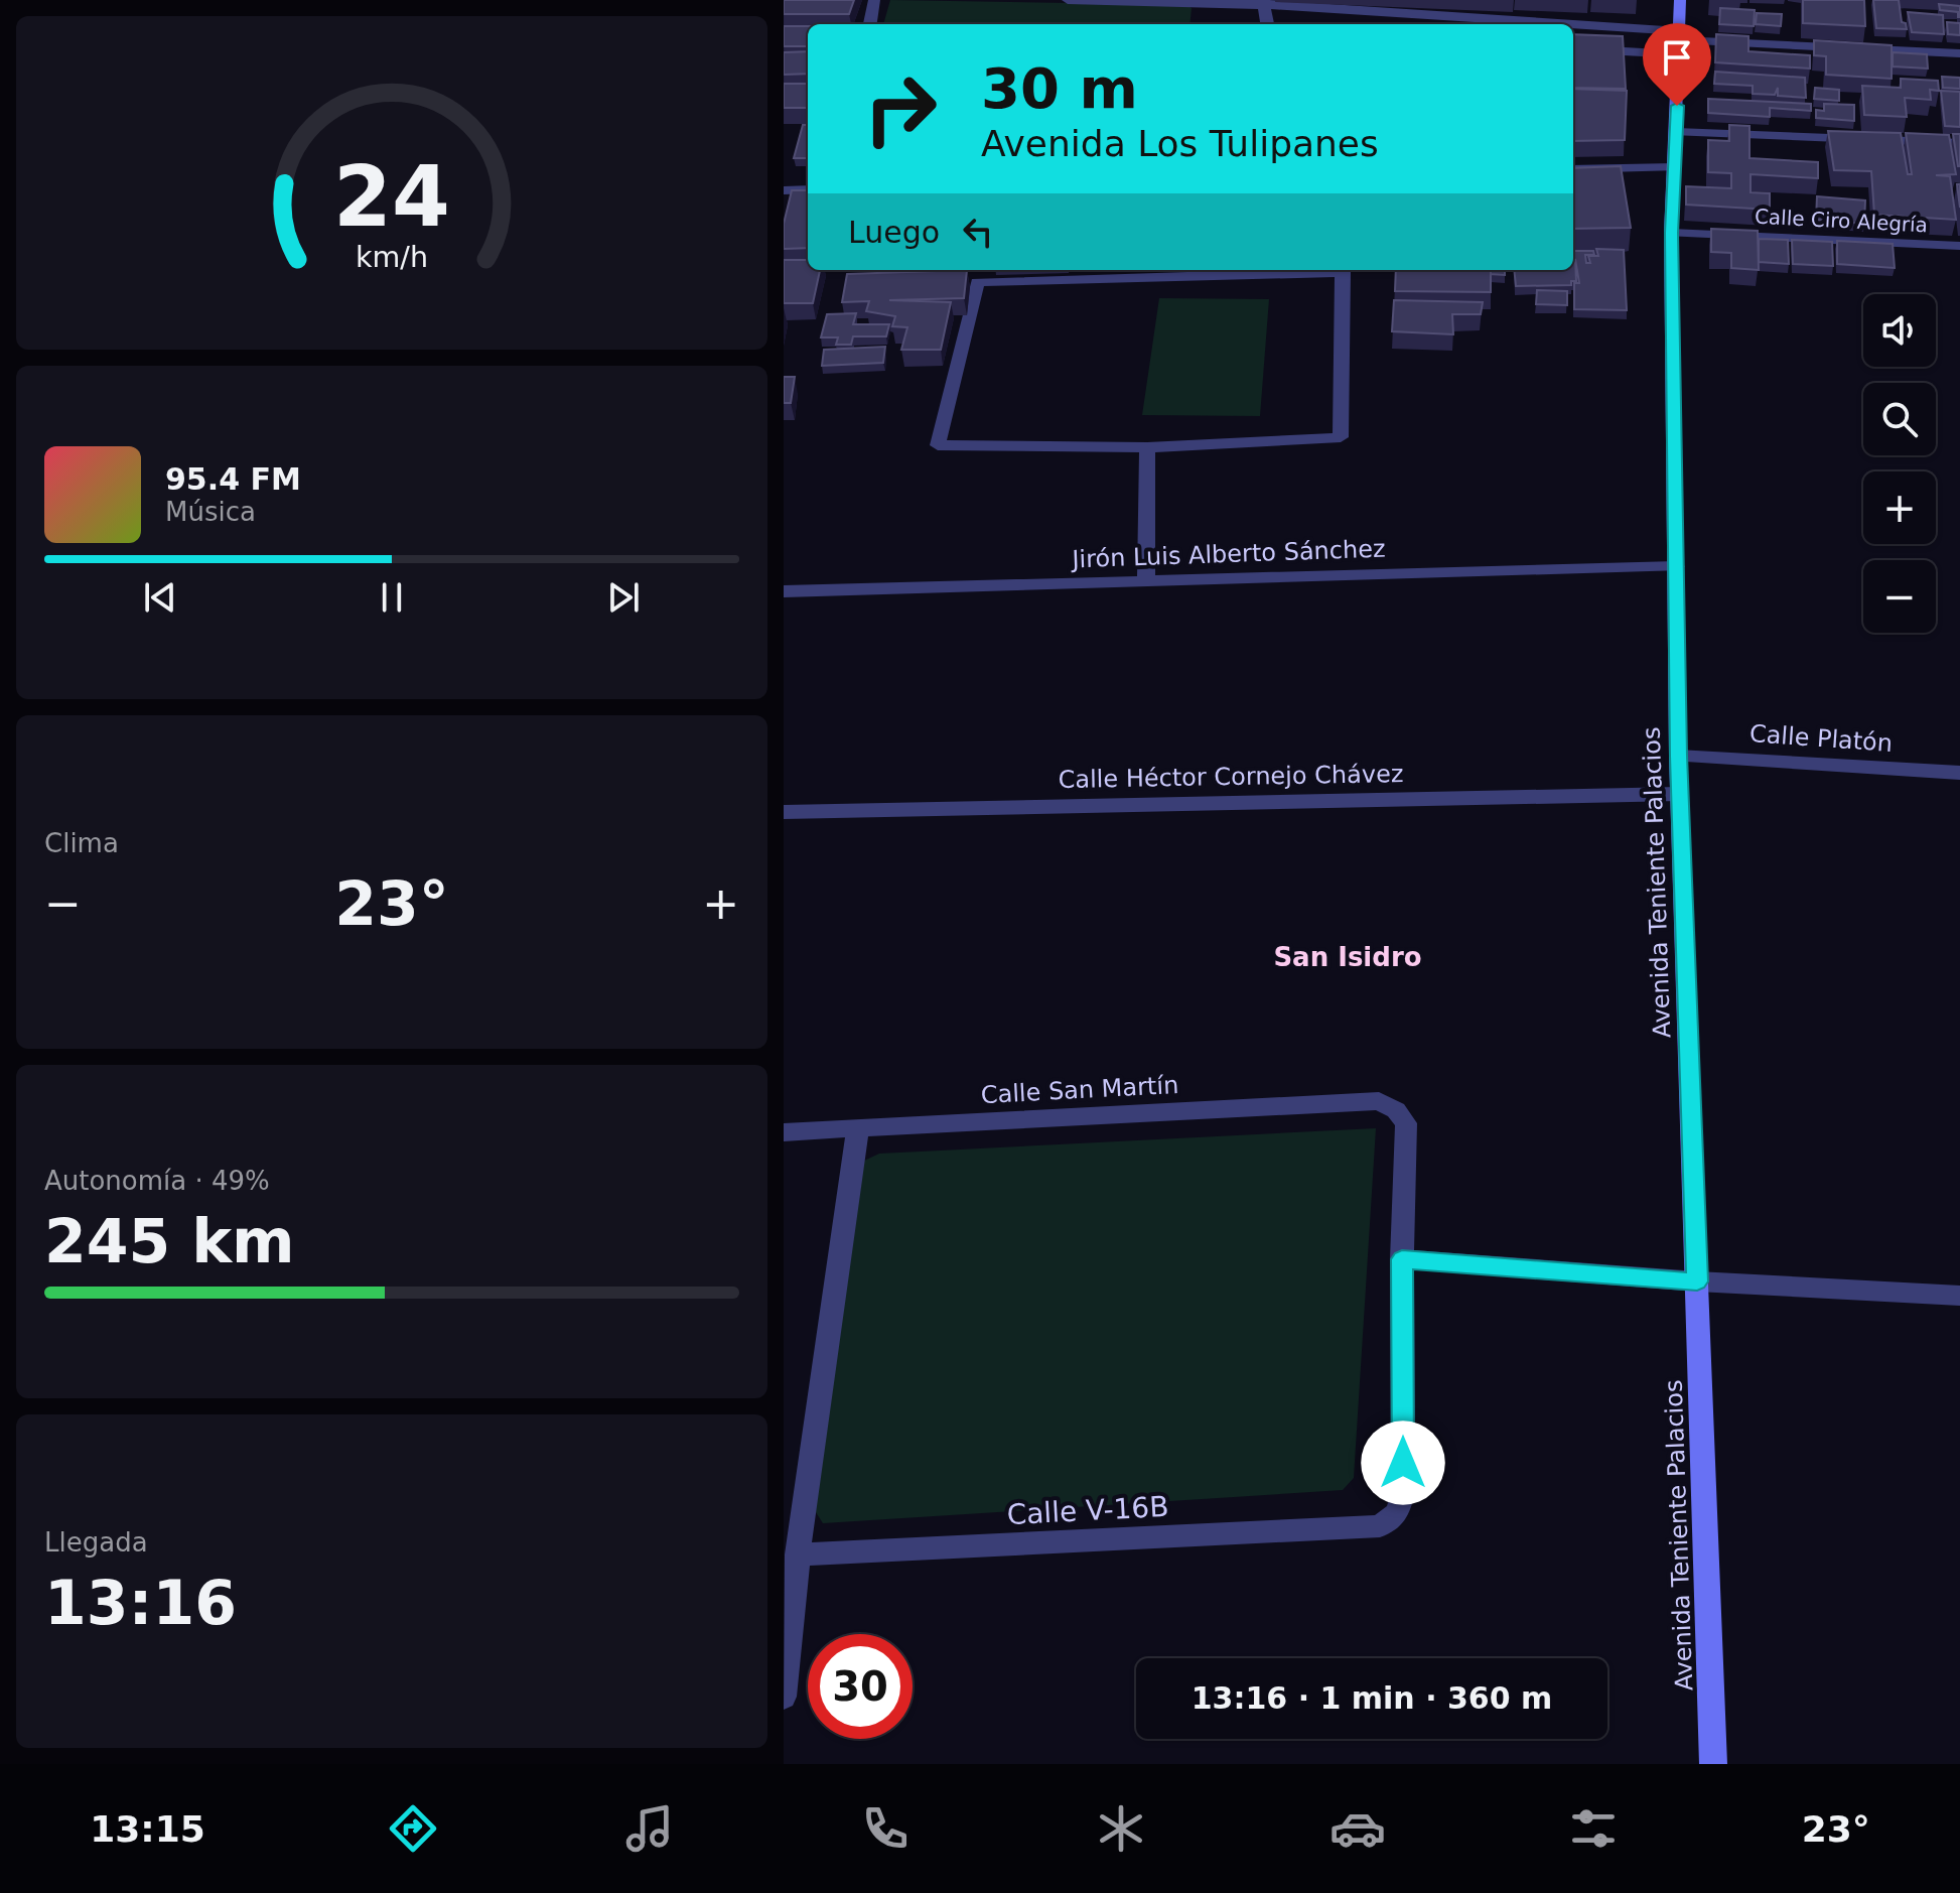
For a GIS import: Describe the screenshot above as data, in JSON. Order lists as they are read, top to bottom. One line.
{"streets":{"street":["Calle Ciro Alegría","Jirón Luis Alberto Sánchez","Calle Platón","Calle Héctor Cornejo Chávez","Avenida Teniente Palacios","Calle San Martín","Calle V-16B"]},"crossings":[["Calle Ciro Alegría","Avenida Teniente Palacios"],["Jirón Luis Alberto Sánchez","Avenida Teniente Palacios"],["Calle Platón","Avenida Teniente Palacios"],["Calle Héctor Cornejo Chávez","Avenida Teniente Palacios"],["Calle San Martín","Calle V-16B"]],"districts":["San Isidro"],"page":{"turn":["30 m","Avenida Los Tulipanes"],"then":"Luego","map_buttons":["+","−"],"song":["95.4 FM","Música"],"tile":["Clima",["Autonomía · 49%","245 km"],["Llegada","13:16"]],"heat":["−","23°","+"],"limit":"30","trip":"13:16 · 1 min · 360 m","tabs":["13:15","23°"],"gauge":["24","km/h"]}}
